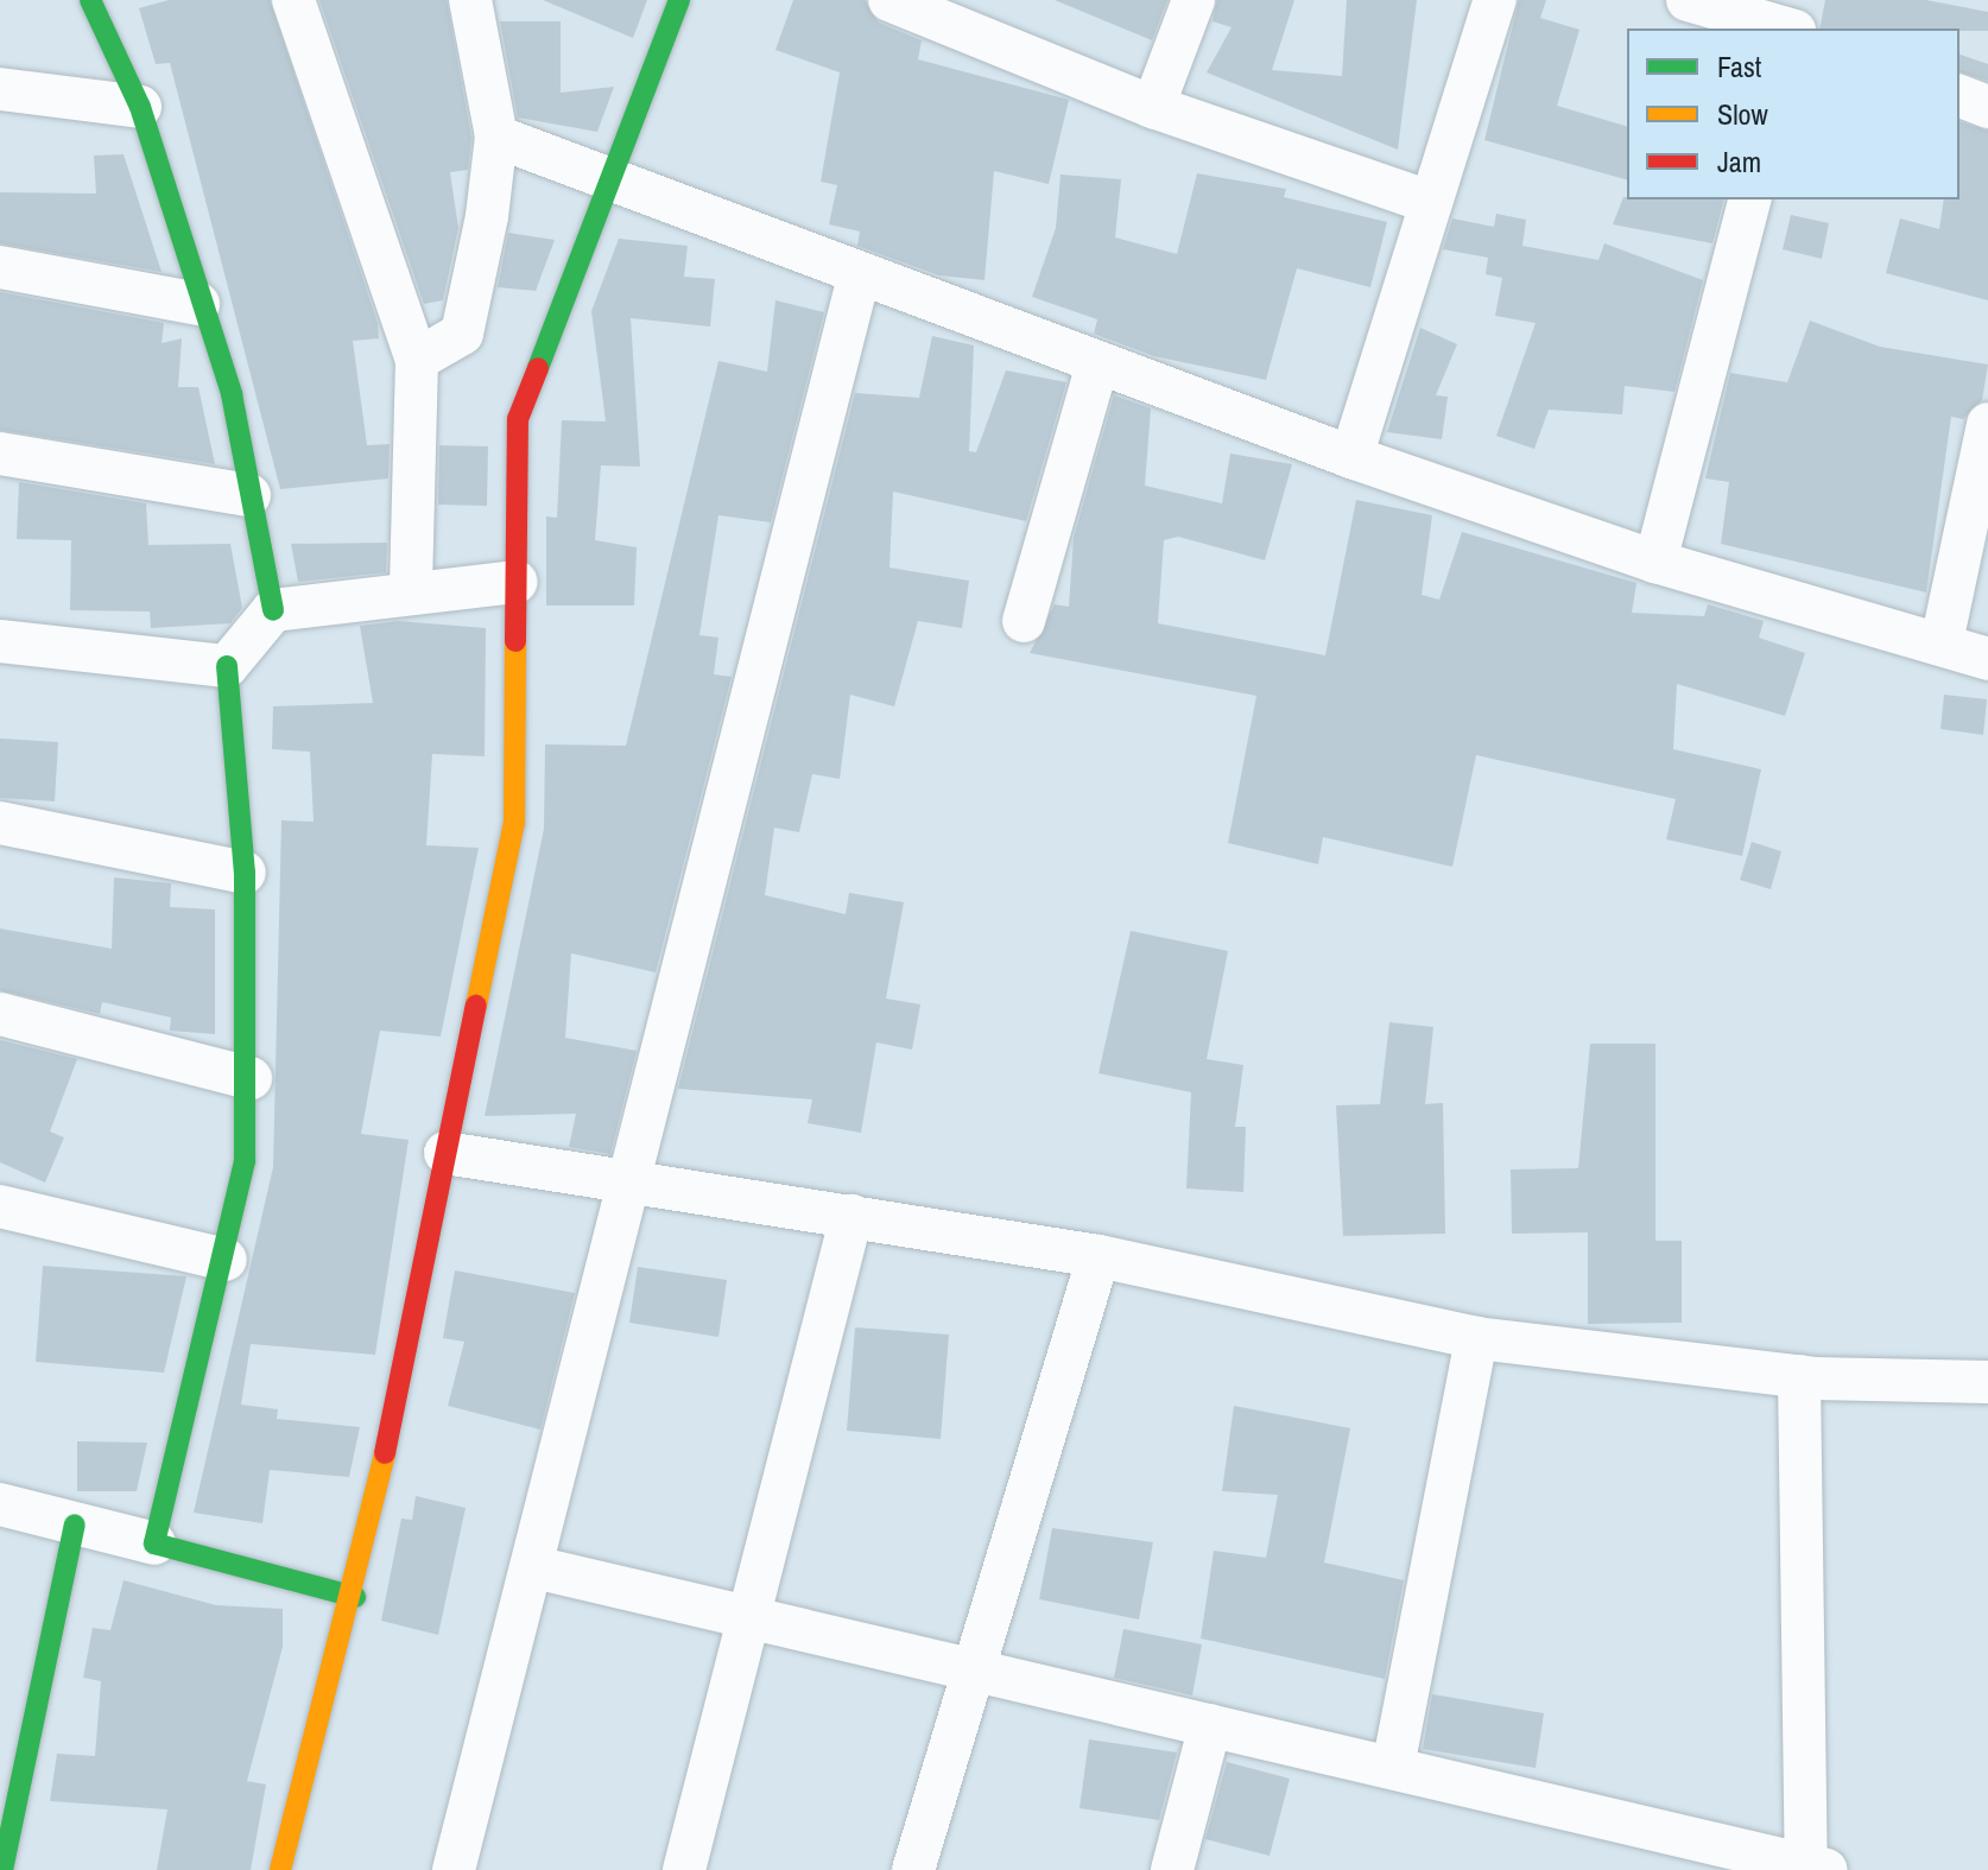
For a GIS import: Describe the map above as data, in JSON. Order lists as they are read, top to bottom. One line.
{"legend":["Fast","Slow","Jam"]}
